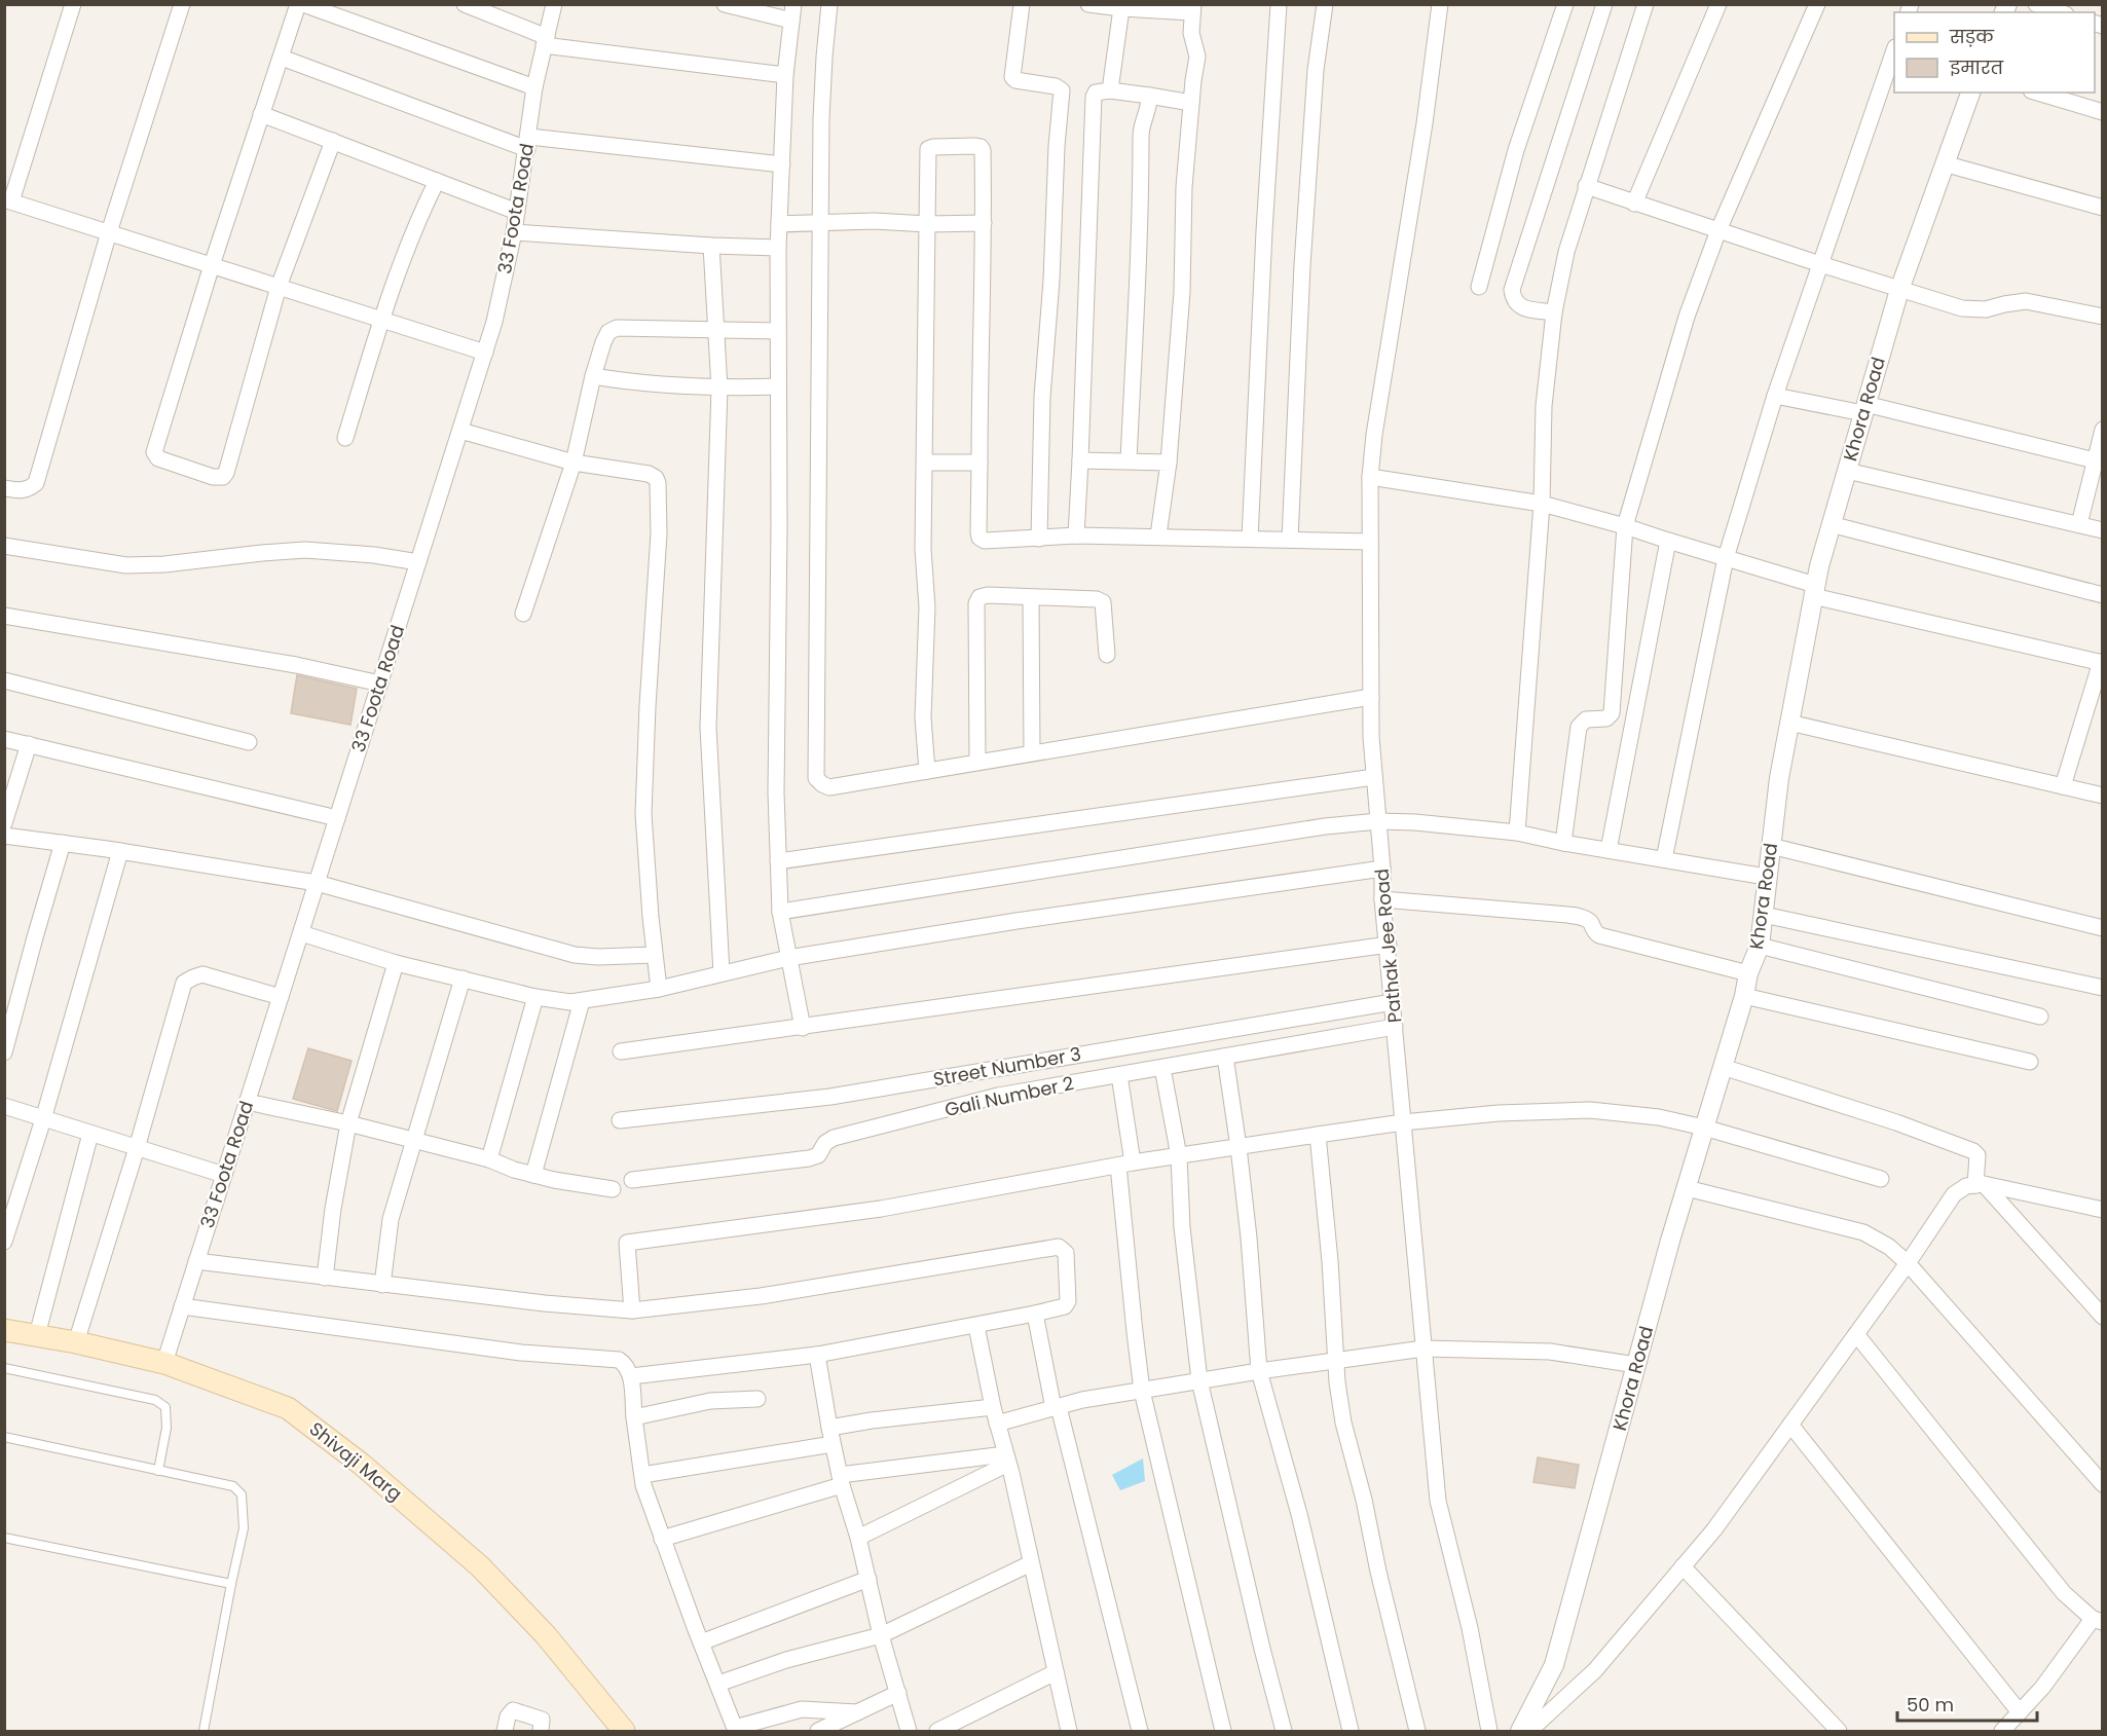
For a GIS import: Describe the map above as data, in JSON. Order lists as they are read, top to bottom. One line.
{"streets":{"main road":["Shivaji Marg"],"street":["33 Foota Road","Khora Road","Pathak Jee Road","Street Number 3","Gali Number 2"]},"crossings":[["33 Foota Road","Shivaji Marg"],["Pathak Jee Road","Street Number 3"],["Pathak Jee Road","Gali Number 2"]],"legend":["सड़क","इमारत"],"scale_bar":"50 m"}
